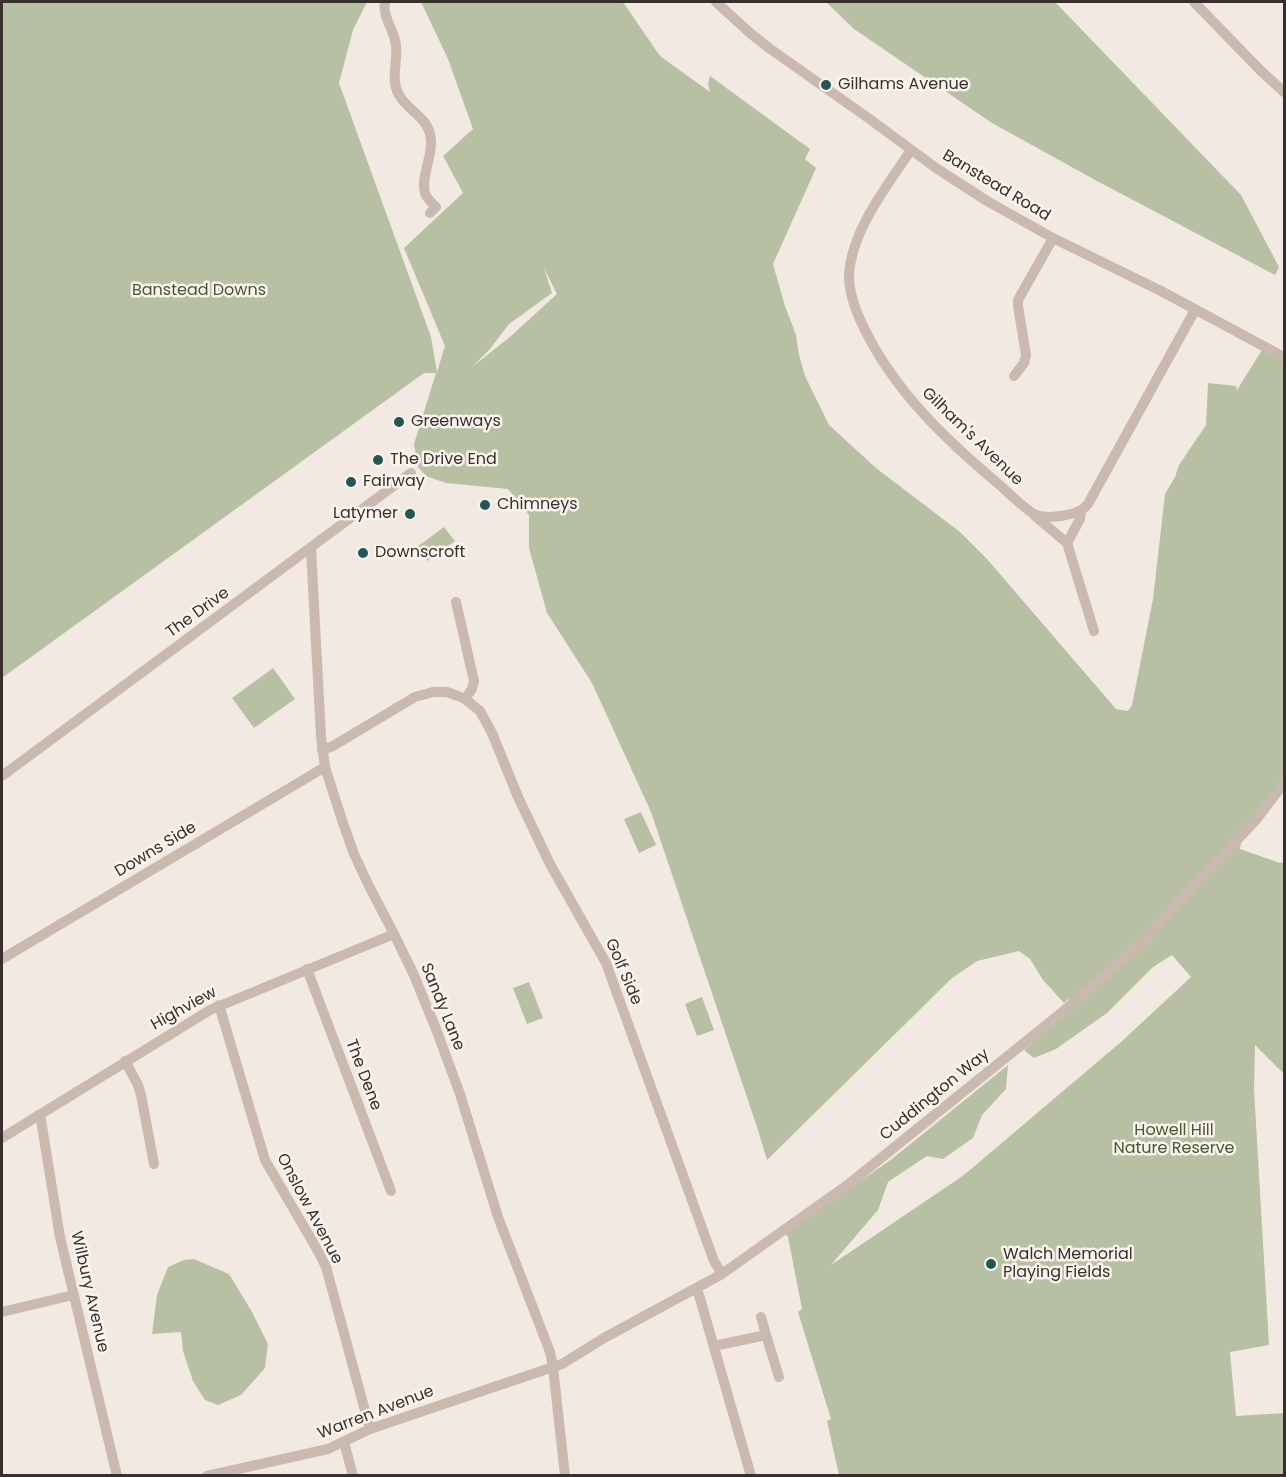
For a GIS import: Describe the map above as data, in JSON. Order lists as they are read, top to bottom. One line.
{"streets":{"street":["Banstead Road","Gilham's Avenue","The Drive","Downs Side","Golf Side","Sandy Lane","Highview","The Dene","Cuddington Way","Onslow Avenue","Wilbury Avenue","Warren Avenue"]},"crossings":[["Banstead Road","Gilham's Avenue"],["The Drive","Sandy Lane"],["Downs Side","Sandy Lane"],["Golf Side","Cuddington Way"],["Sandy Lane","Highview"],["Sandy Lane","Cuddington Way"],["Sandy Lane","Warren Avenue"],["Highview","The Dene"],["Highview","Onslow Avenue"],["Highview","Wilbury Avenue"],["Cuddington Way","Warren Avenue"],["Onslow Avenue","Warren Avenue"]],"parks":["Banstead Downs","Howell Hill Nature Reserve"],"places":["Gilhams Avenue","Greenways","The Drive End","Fairway","Chimneys","Latymer","Downscroft","Walch Memorial Playing Fields"]}
